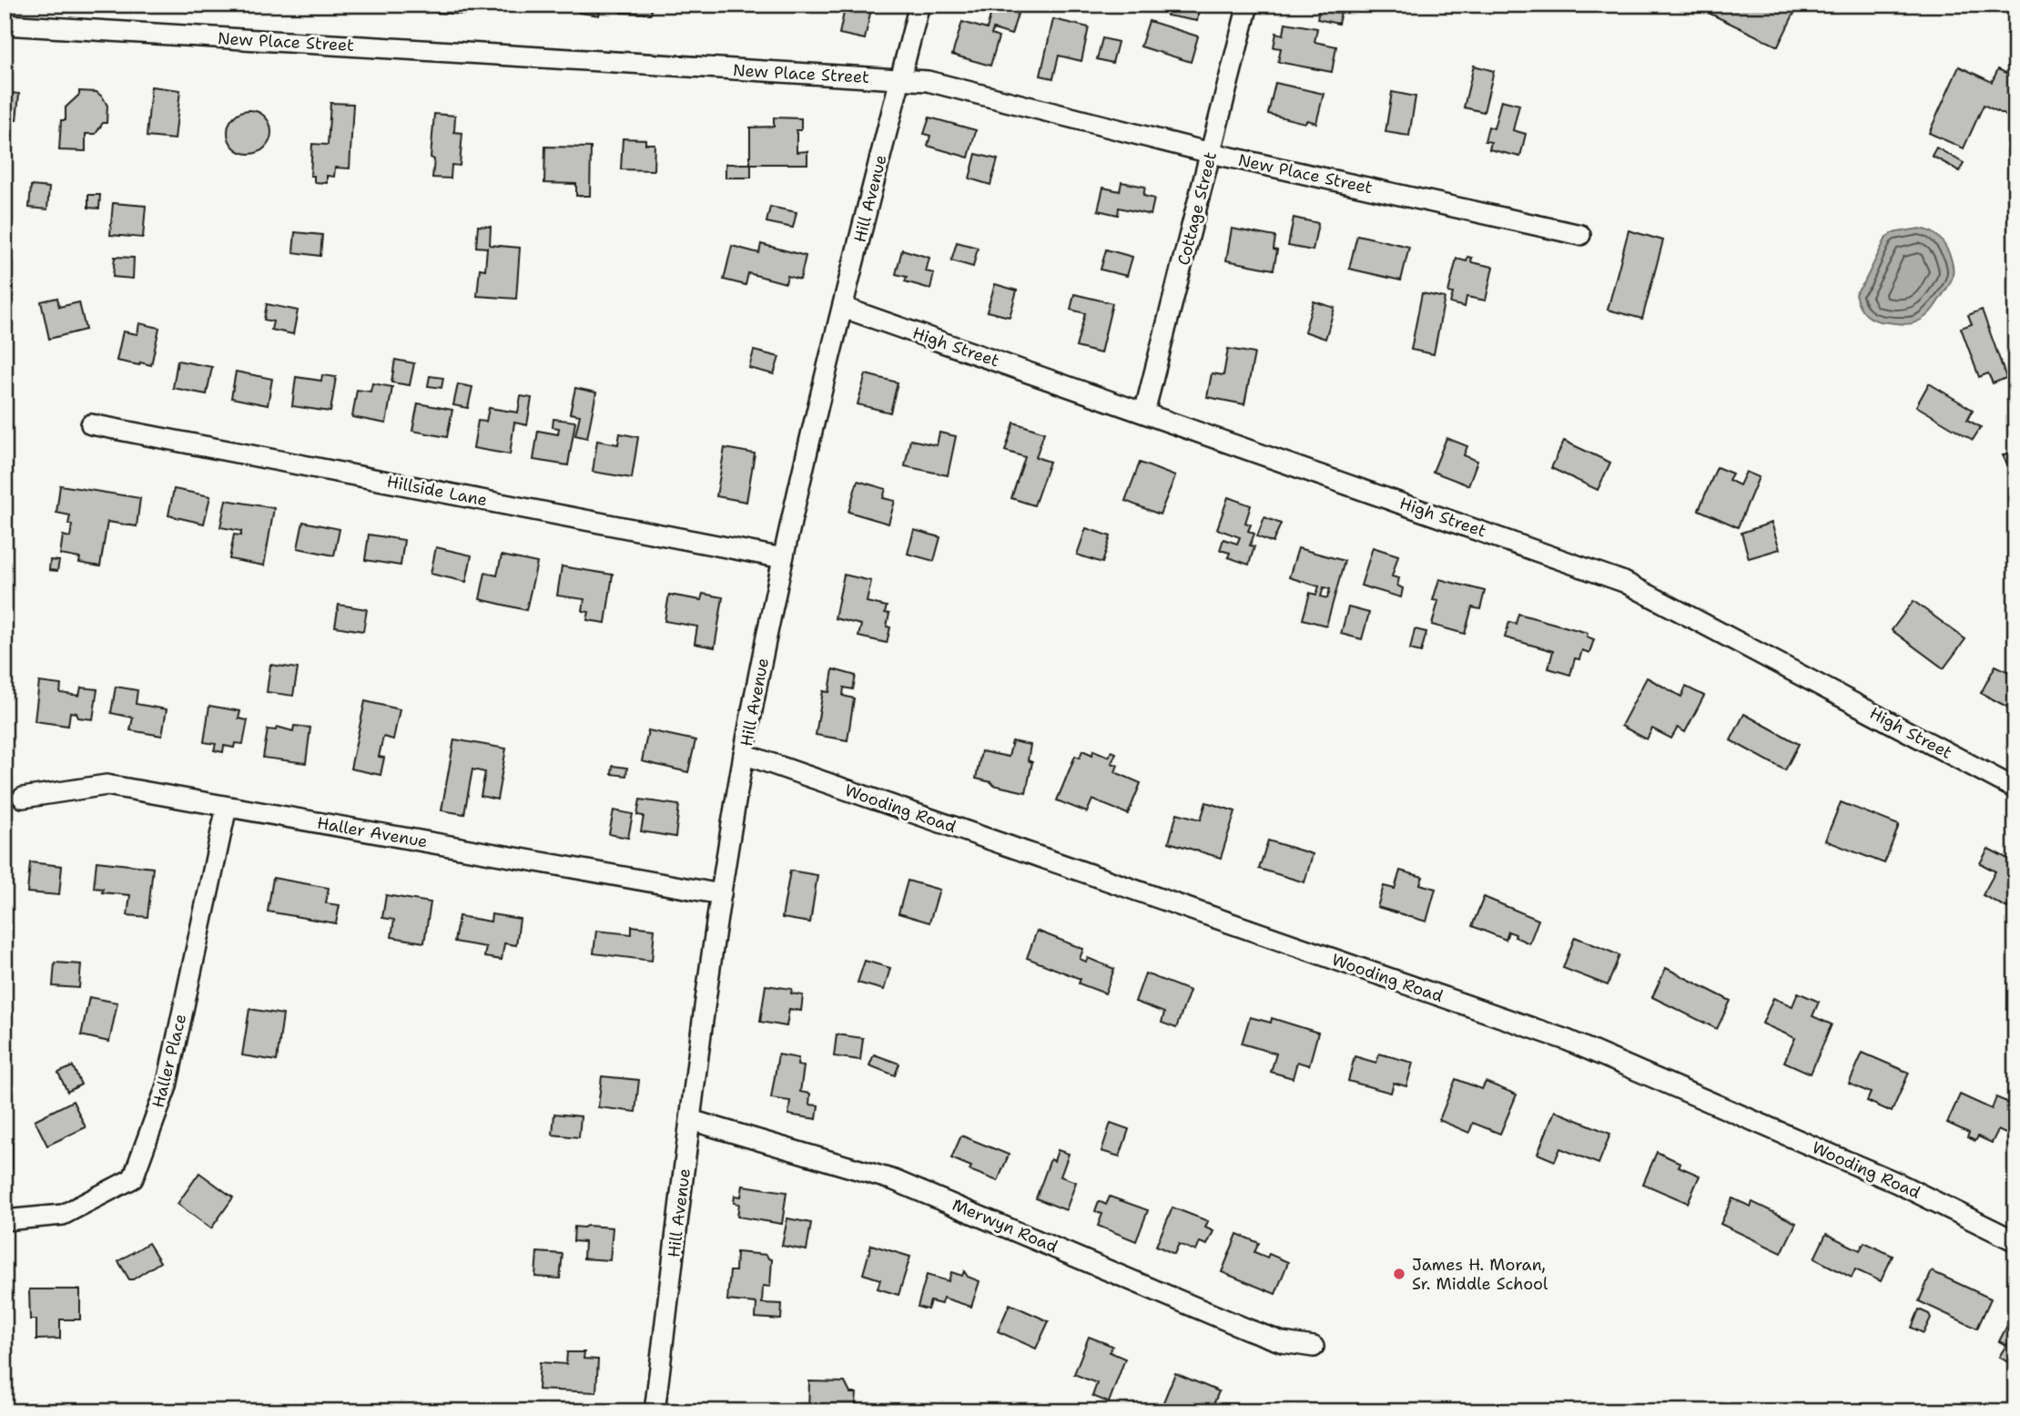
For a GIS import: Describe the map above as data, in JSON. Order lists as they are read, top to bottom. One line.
{"streets":{"street":["New Place Street","Hill Avenue","Cottage Street","High Street","Hillside Lane","Wooding Road","Haller Avenue","Haller Place","Merwyn Road"]},"crossings":[["New Place Street","Hill Avenue"],["New Place Street","Cottage Street"],["Hill Avenue","High Street"],["Hill Avenue","Hillside Lane"],["Hill Avenue","Wooding Road"],["Hill Avenue","Haller Avenue"],["Hill Avenue","Merwyn Road"],["Cottage Street","High Street"],["Haller Avenue","Haller Place"]],"places":["James H. Moran, Sr. Middle School"]}
